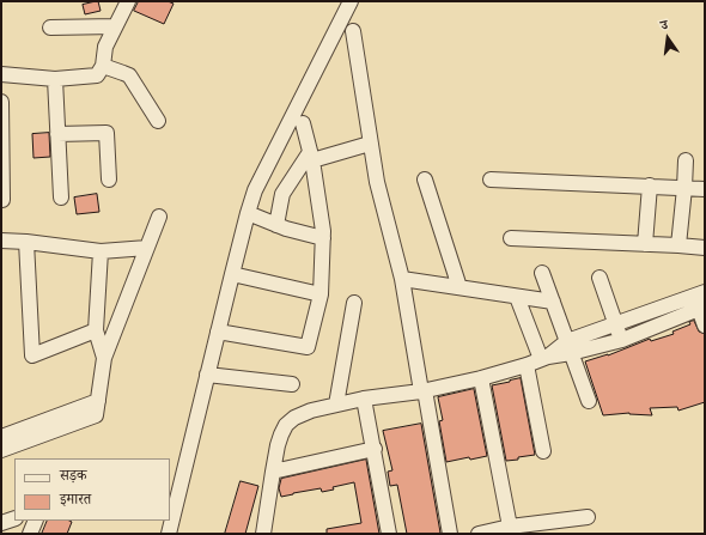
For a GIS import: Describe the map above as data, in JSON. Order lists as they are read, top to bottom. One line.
{"legend":["सड़क","इमारत"],"north":"top"}
